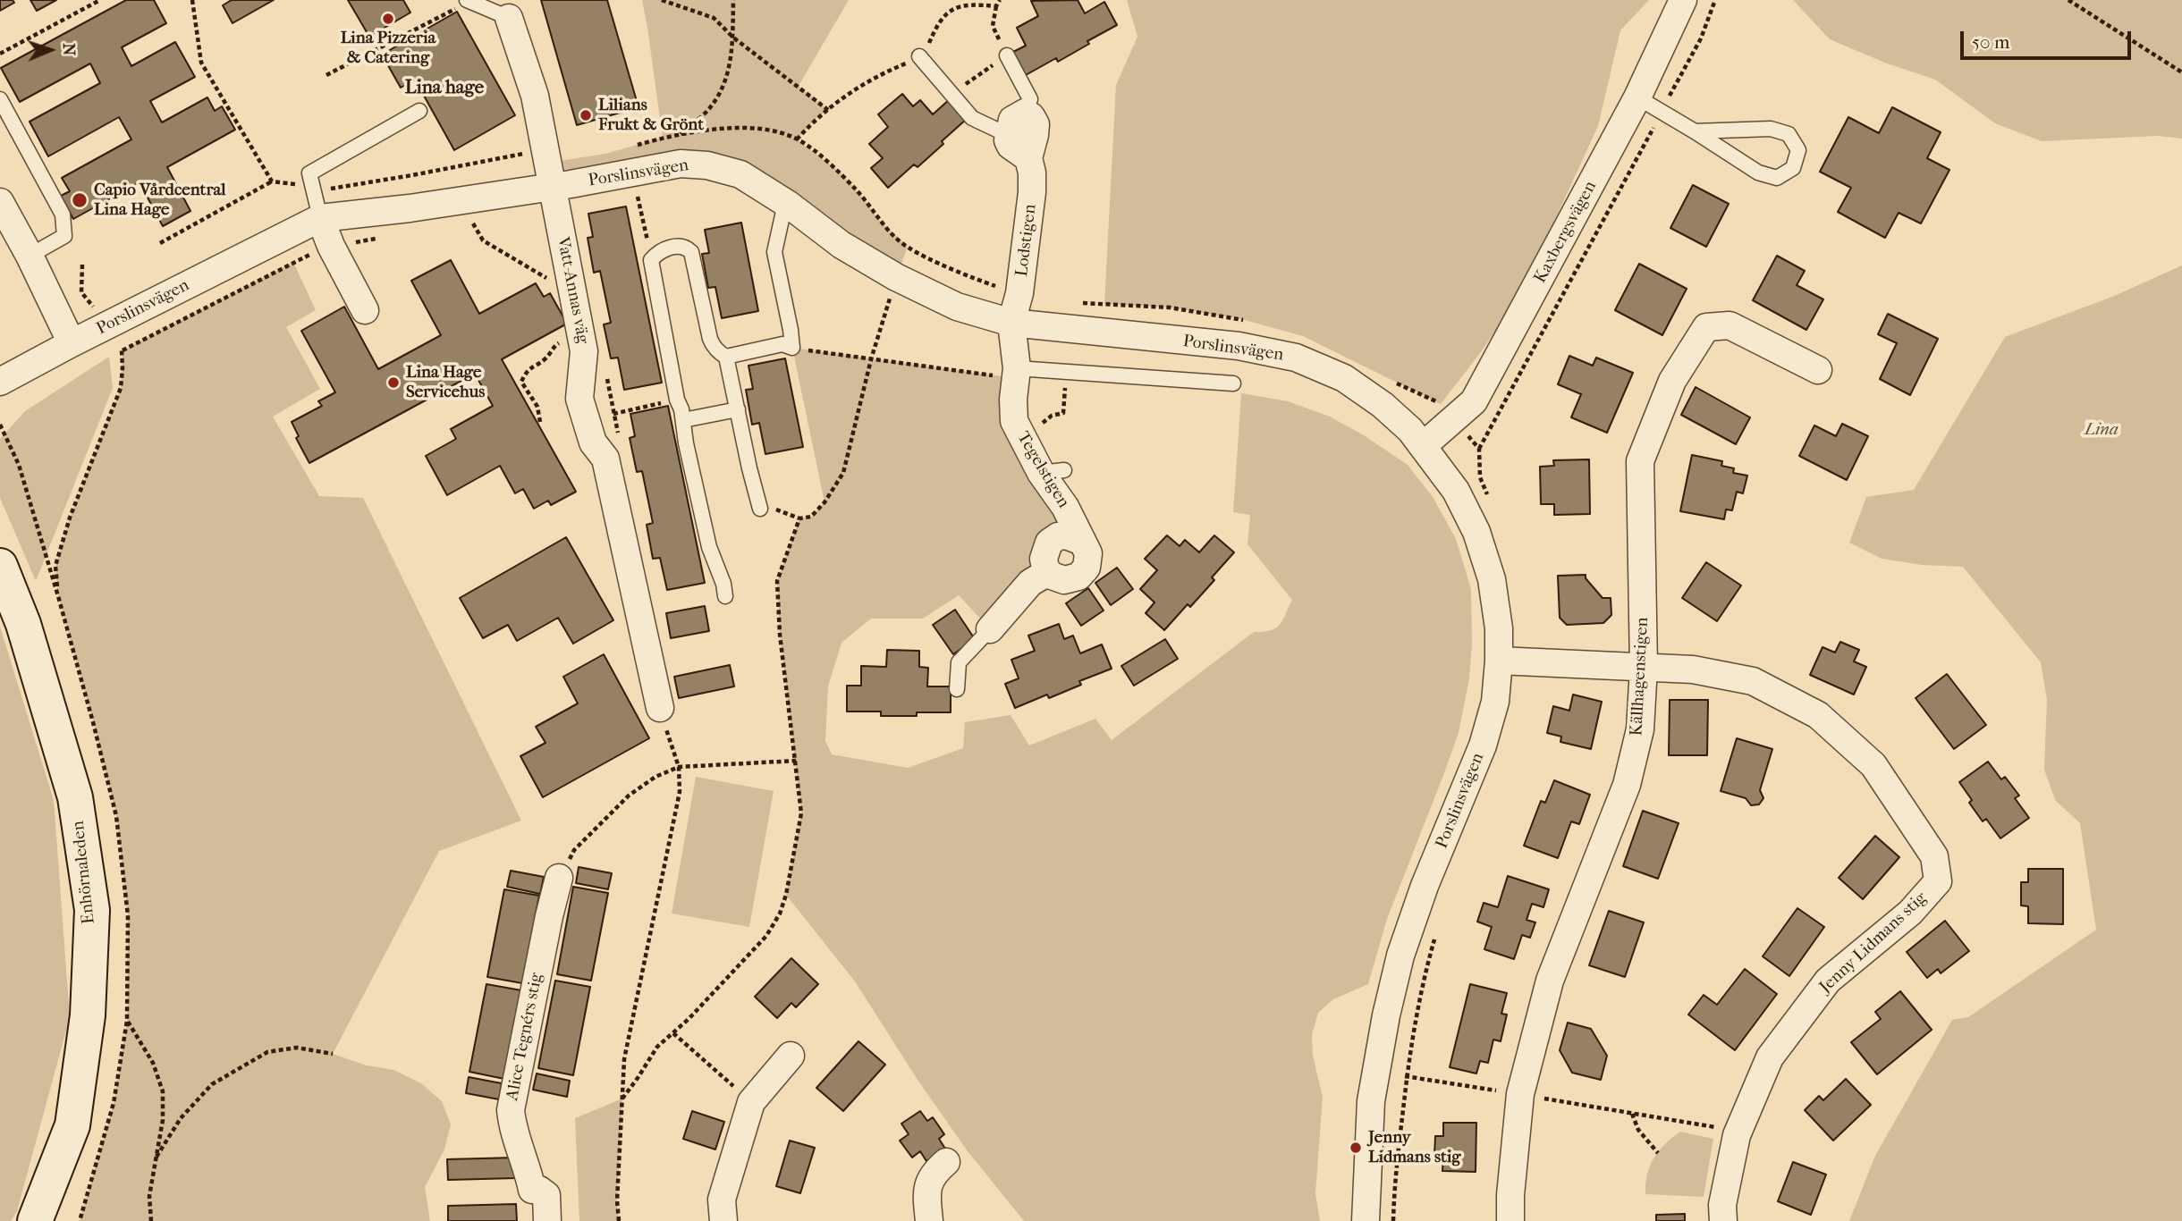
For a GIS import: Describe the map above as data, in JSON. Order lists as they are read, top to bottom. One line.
{"streets":{"street":["Porslinsvägen","Kaxbergsvägen","Lodstigen","Vatt-Annas väg","Tegelstigen","Källhagenstigen","Enhörnaleden","Jenny Lidmans stig","Alice Tegnérs stig"]},"crossings":[["Porslinsvägen","Kaxbergsvägen"],["Porslinsvägen","Lodstigen"],["Porslinsvägen","Vatt-Annas väg"],["Porslinsvägen","Tegelstigen"],["Porslinsvägen","Jenny Lidmans stig"],["Lodstigen","Tegelstigen"],["Källhagenstigen","Jenny Lidmans stig"]],"districts":["Lina hage"],"parks":["Lina"],"places":["Lina Pizzeria & Catering","Lilians Frukt & Grönt","Capio Vårdcentral Lina Hage","Lina Hage Servicehus","Jenny Lidmans stig"],"scale_bar":"50 m","north":"right"}
